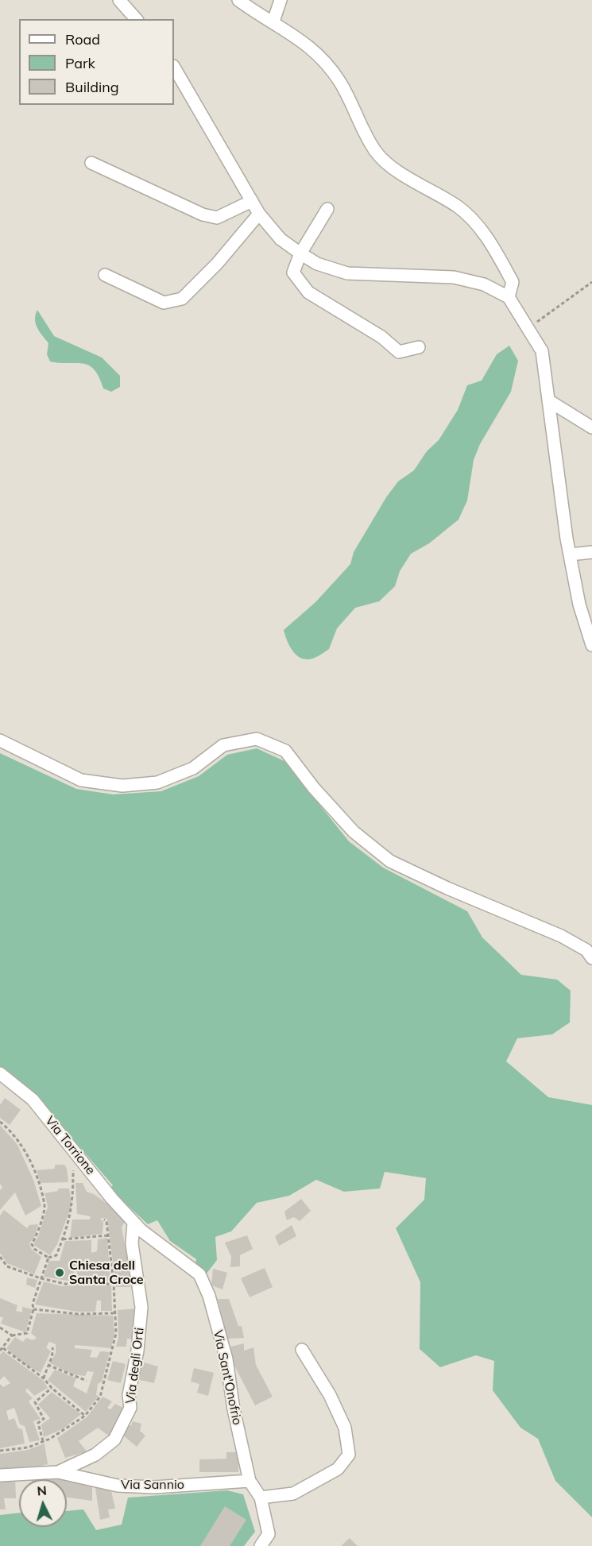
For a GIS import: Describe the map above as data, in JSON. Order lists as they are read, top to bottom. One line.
{"streets":{"street":["Via Torrione","Via degli Orti","Via Sant'Onofrio","Via Sannio"]},"crossings":[["Via Torrione","Via degli Orti"],["Via Torrione","Via Sant'Onofrio"],["Via degli Orti","Via Sant'Onofrio"],["Via degli Orti","Via Sannio"],["Via Sant'Onofrio","Via Sannio"]],"places":["Chiesa dell Santa Croce"],"legend":["Road","Park","Building"],"north":"top"}
